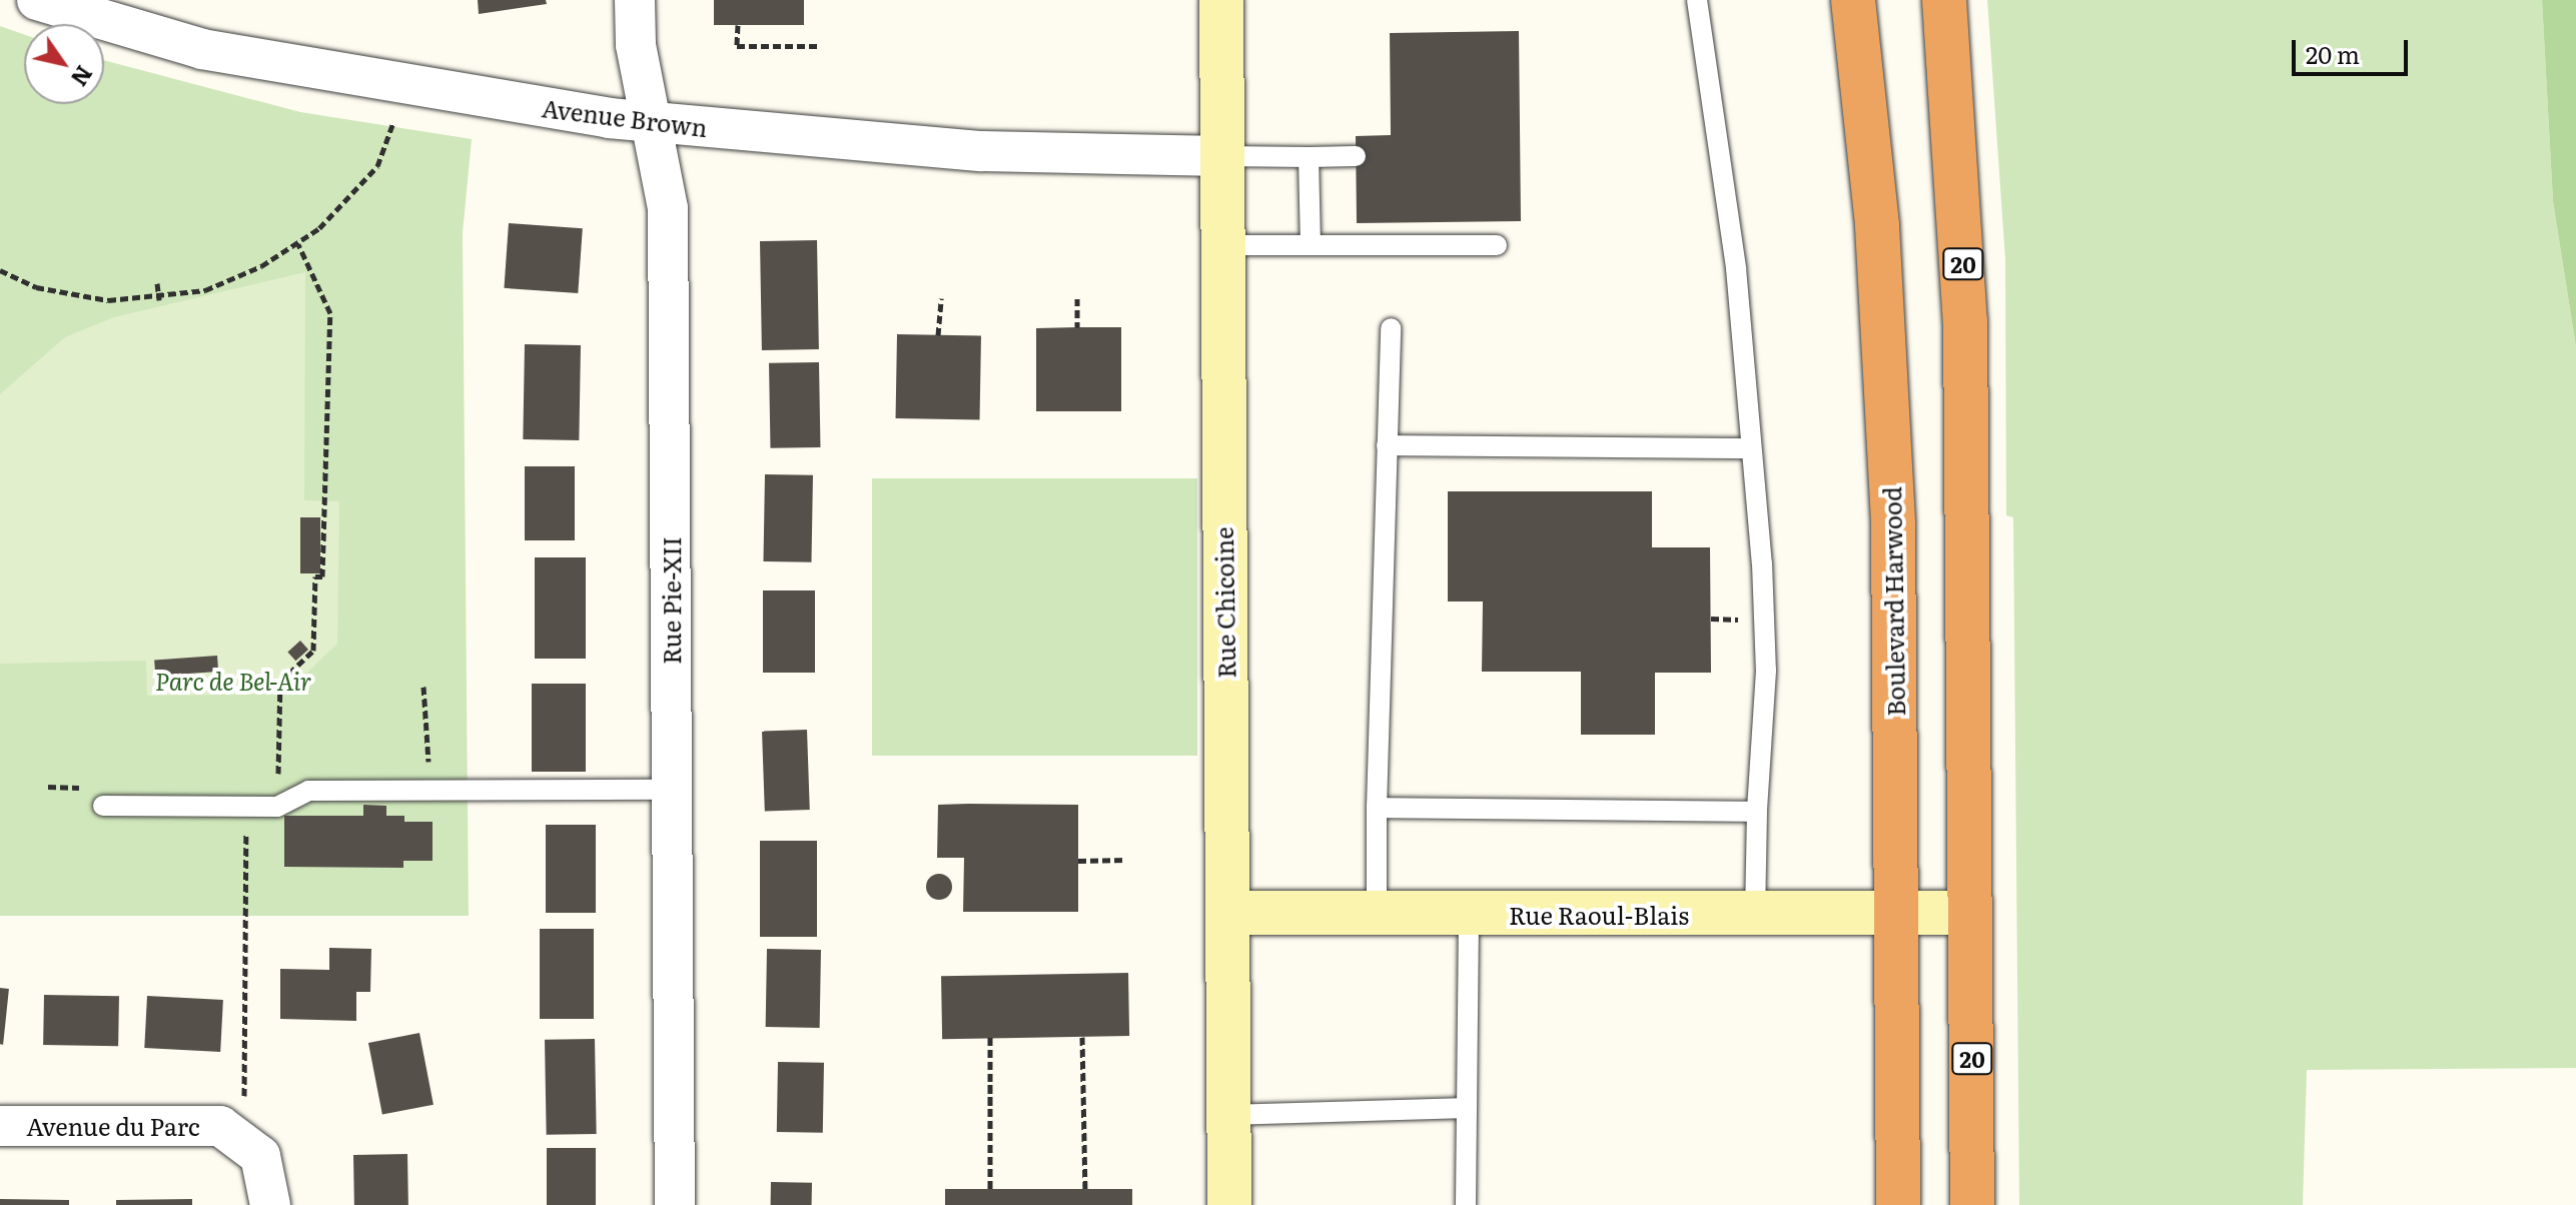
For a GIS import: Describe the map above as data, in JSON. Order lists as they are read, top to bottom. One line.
{"streets":{"highway":["20","Boulevard Harwood"],"street":["Avenue Brown","Rue Pie-XII","Rue Chicoine","Rue Raoul-Blais","Avenue du Parc"]},"crossings":[["Avenue Brown","Rue Pie-XII"],["Avenue Brown","Rue Chicoine"],["20","Rue Raoul-Blais"],["Boulevard Harwood","Rue Raoul-Blais"],["Rue Chicoine","Rue Raoul-Blais"]],"parks":["Parc de Bel-Air"],"scale_bar":"20 m","north":"bottom right"}
